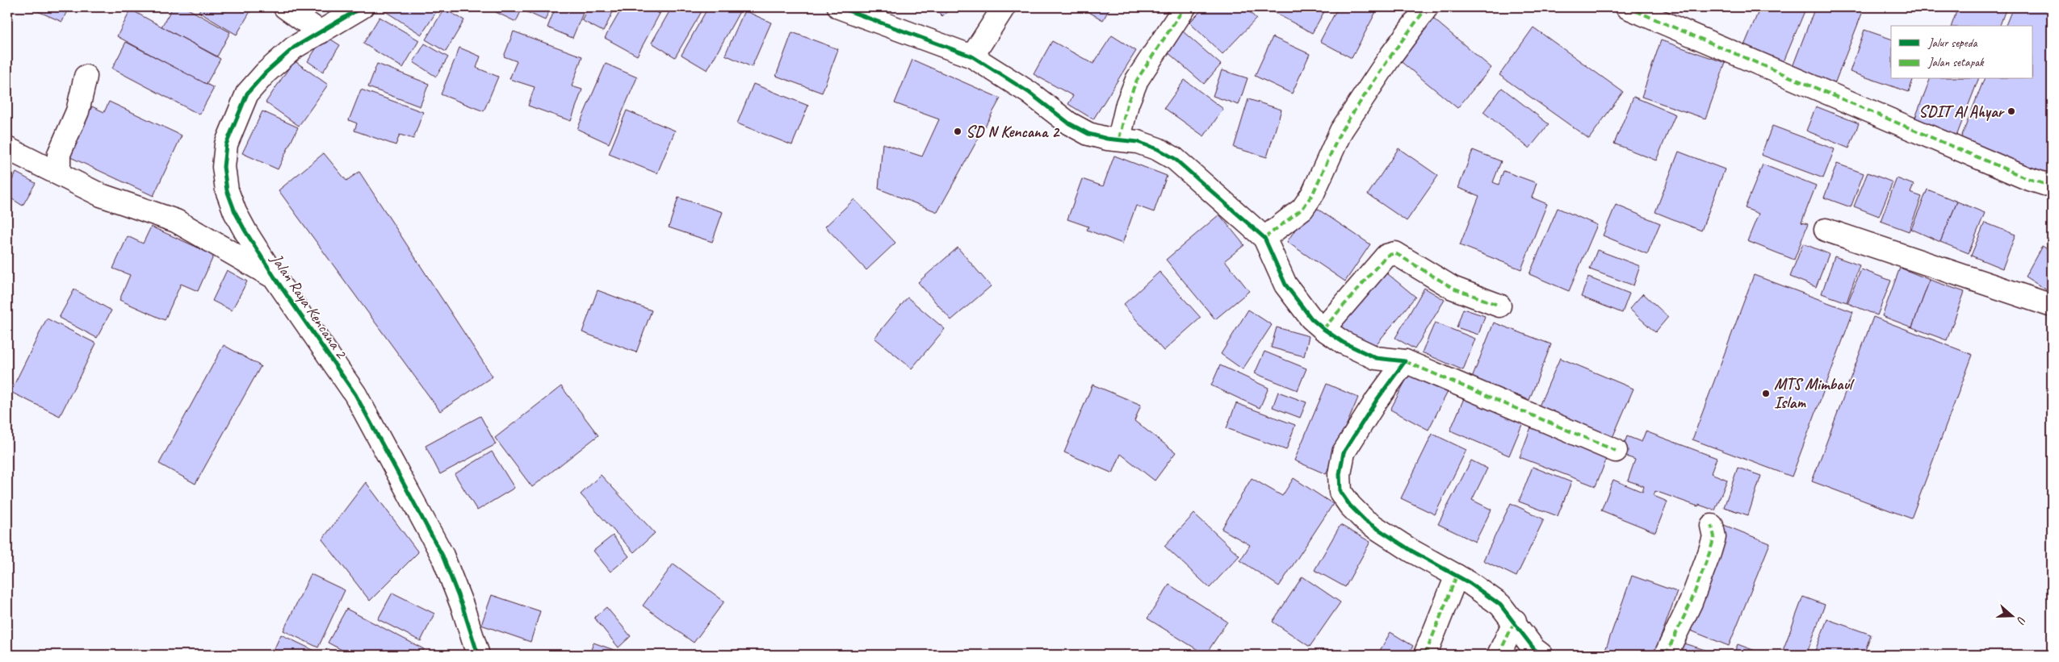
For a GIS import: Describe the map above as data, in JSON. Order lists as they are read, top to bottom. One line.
{"streets":{"street":["Jalan Raya Kencana 2"]},"places":["SDIT Al Ahyar","SD N Kencana 2","MTS Mimbaul Islam"],"legend":["Jalur sepeda","Jalan setapak"],"north":"right"}
